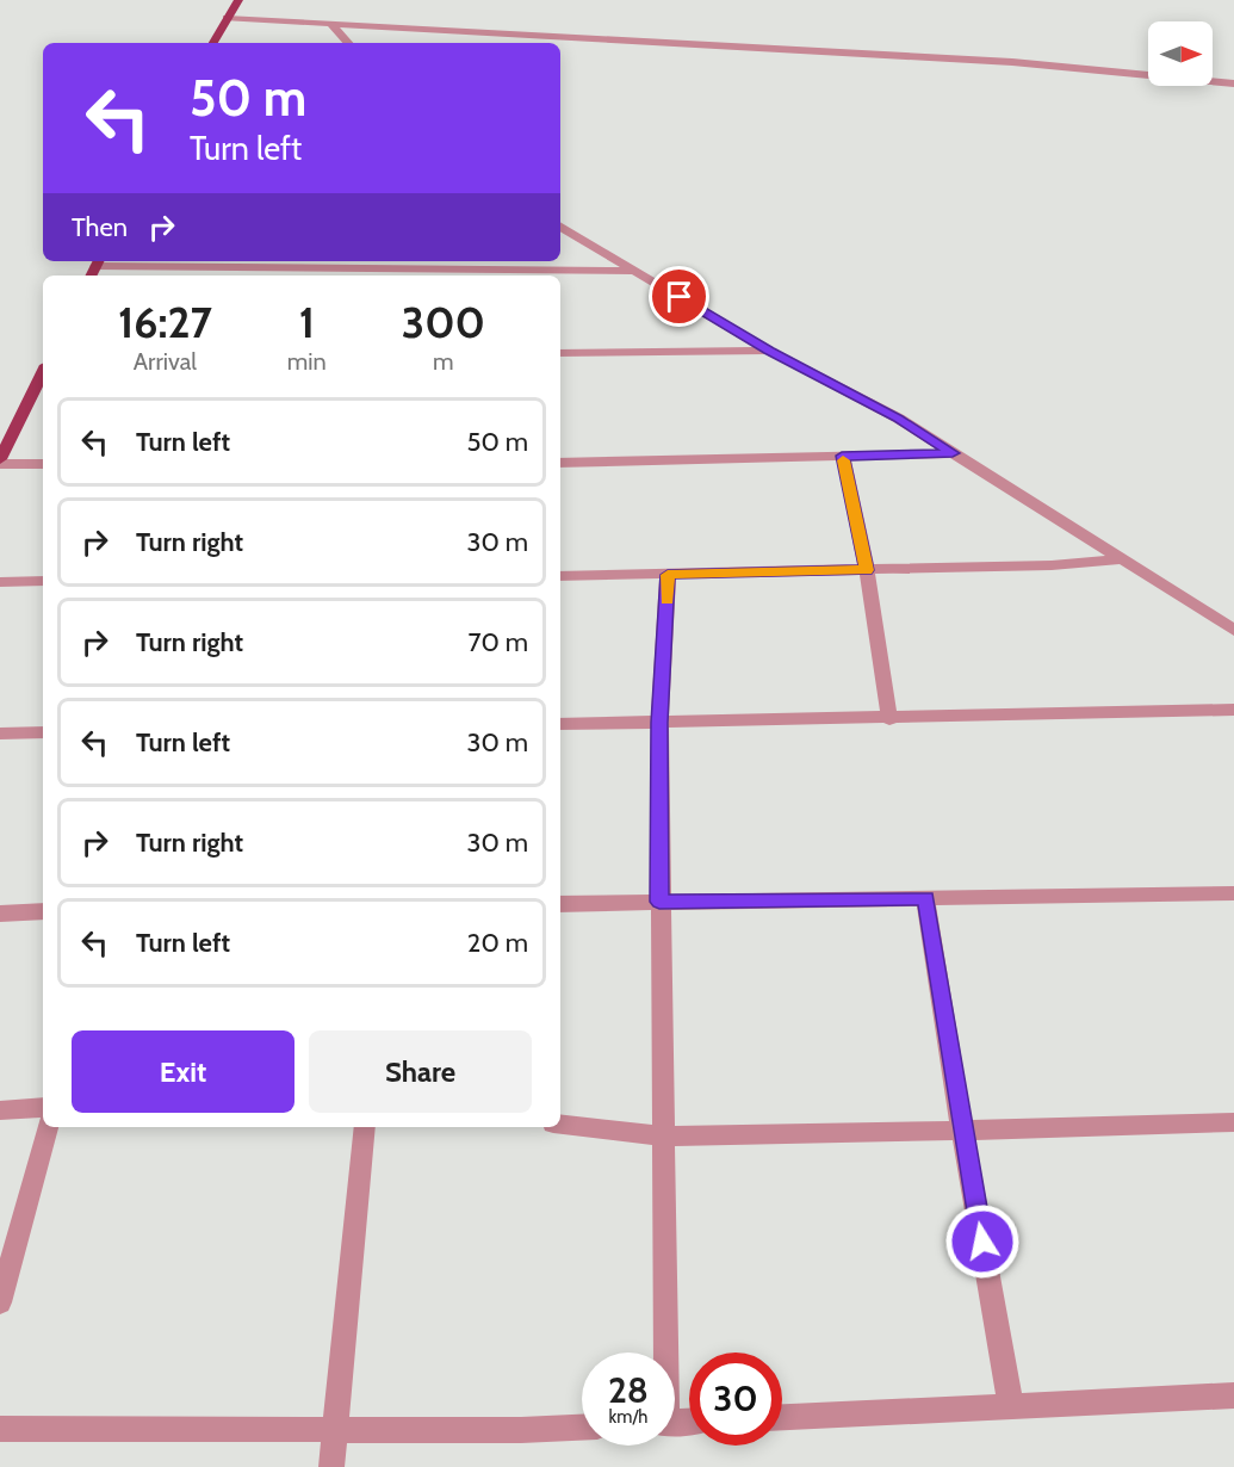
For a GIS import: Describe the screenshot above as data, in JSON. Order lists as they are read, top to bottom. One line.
{"north":"right","page":{"turn":["50 m","Turn left"],"then":"Then","eta":["16:27","Arrival","1","min","300","m"],"list":[{"name":"Turn left","value":"50 m"},{"name":"Turn right","value":"30 m"},{"name":"Turn right","value":"70 m"},{"name":"Turn left","value":"30 m"},{"name":"Turn right","value":"30 m"},{"name":"Turn left","value":"20 m"}],"buttons":["Exit","Share"],"speed":"28 km/h","limit":"30"}}
